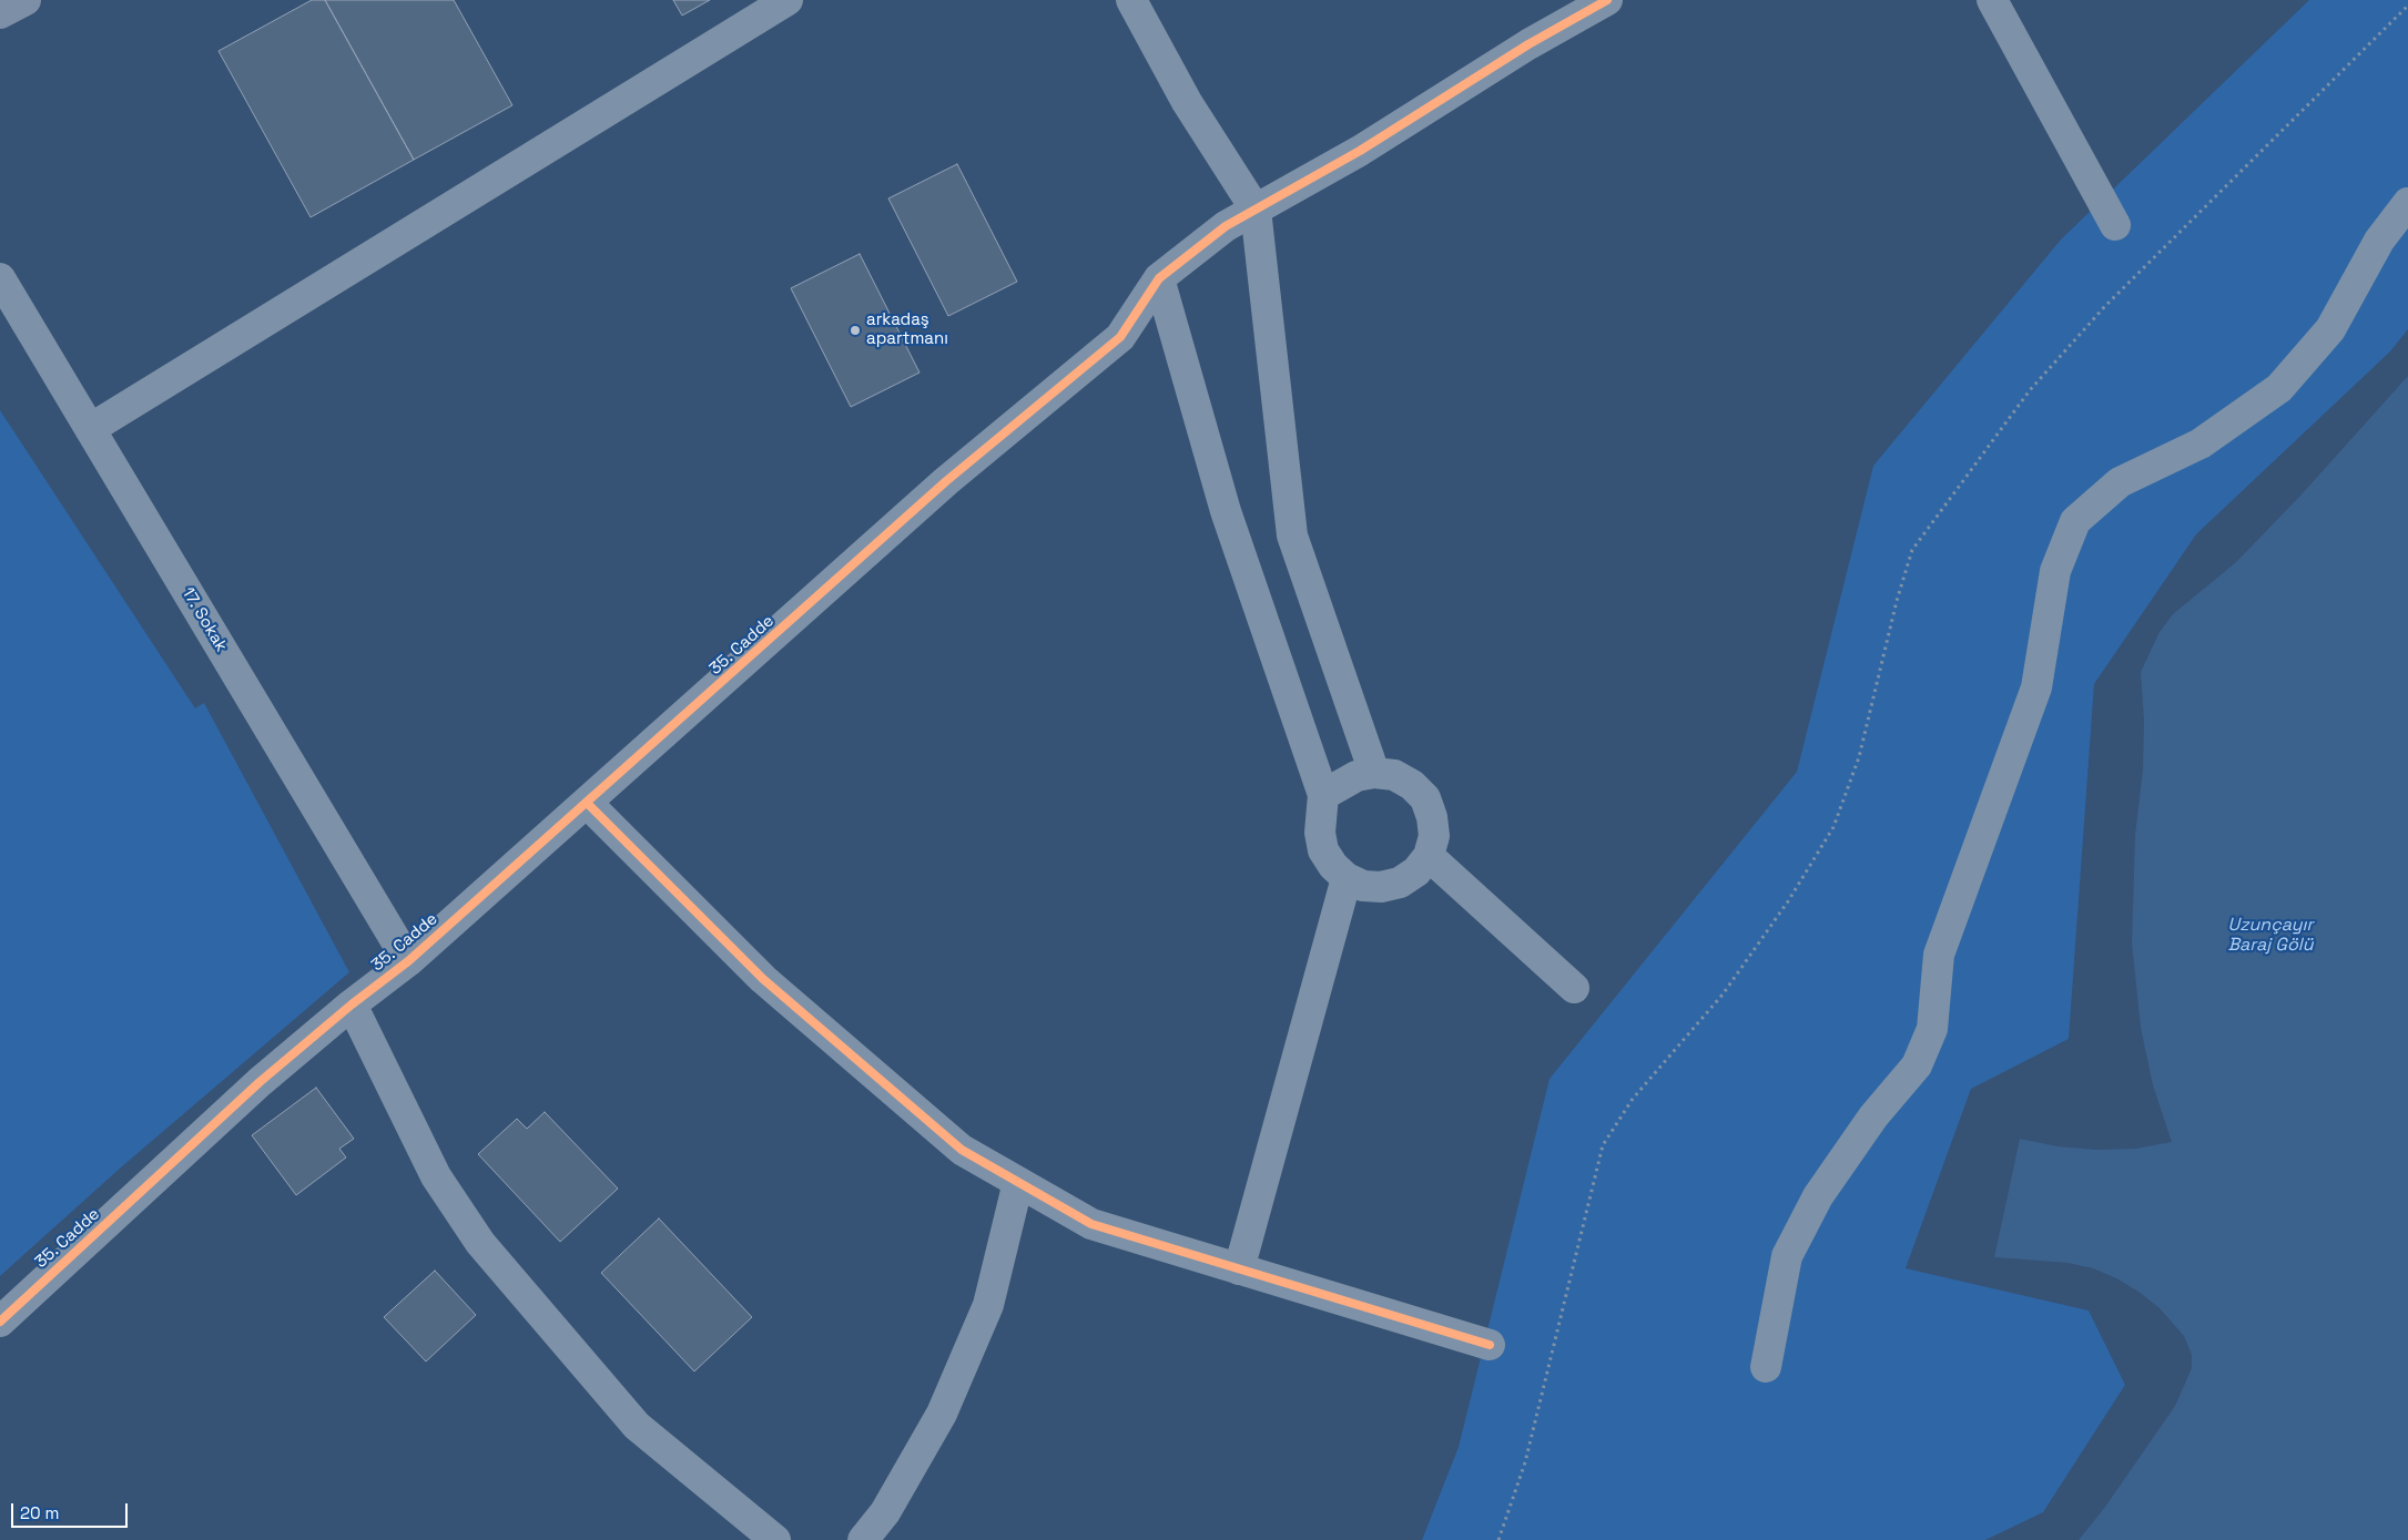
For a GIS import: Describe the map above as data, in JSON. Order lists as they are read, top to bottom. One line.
{"streets":{"street":["17. Sokak","35. Cadde"]},"crossings":[["17. Sokak","35. Cadde"]],"water":["Uzunçayır Baraj Gölü"],"places":["arkadaş apartmanı"],"scale_bar":"20 m"}
